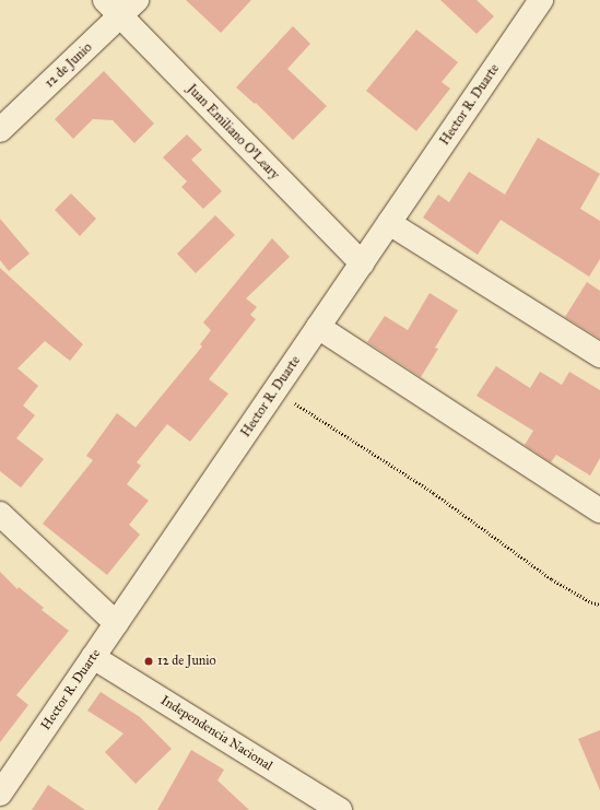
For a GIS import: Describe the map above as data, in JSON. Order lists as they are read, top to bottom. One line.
{"streets":{"street":["12 de Junio","Hector R. Duarte","Juan Emiliano O'Leary","Independencia Nacional"]},"crossings":[["12 de Junio","Juan Emiliano O'Leary"],["Hector R. Duarte","Juan Emiliano O'Leary"],["Hector R. Duarte","Independencia Nacional"]],"places":["12 de Junio"]}
